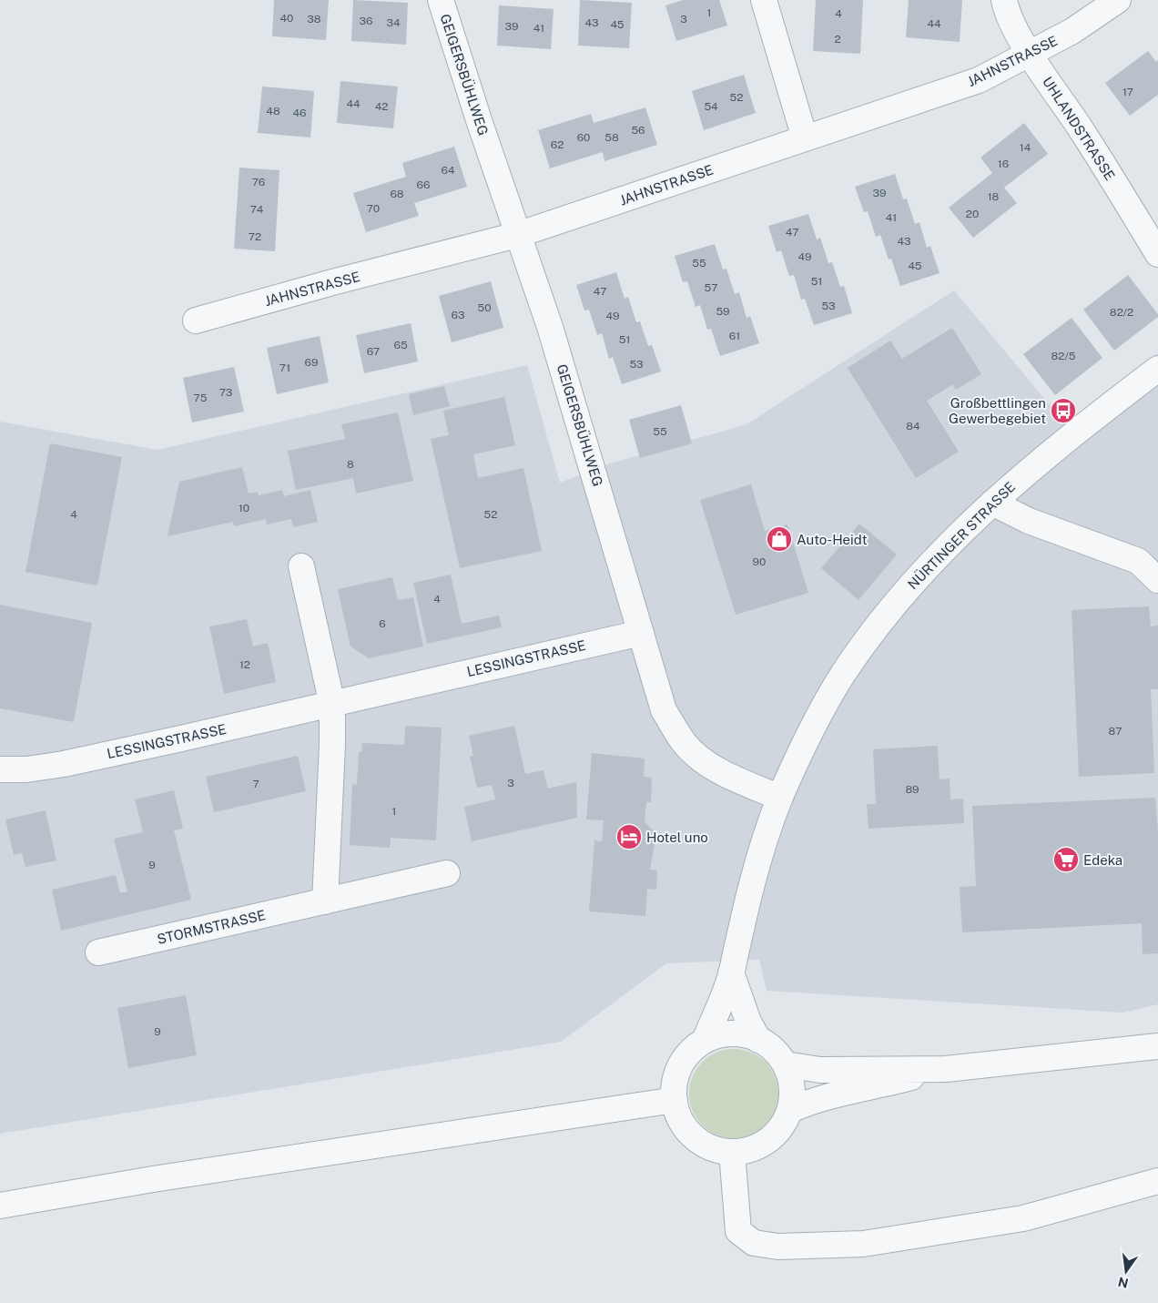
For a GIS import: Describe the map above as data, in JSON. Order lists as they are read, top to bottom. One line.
{"streets":{"street":["JAHNSTRASSE","GEIGERSBÜHLWEG","UHLANDSTRASSE","NÜRTINGER STRASSE","LESSINGSTRASSE","STORMSTRASSE"]},"crossings":[["JAHNSTRASSE","GEIGERSBÜHLWEG"],["JAHNSTRASSE","UHLANDSTRASSE"],["GEIGERSBÜHLWEG","NÜRTINGER STRASSE"],["GEIGERSBÜHLWEG","LESSINGSTRASSE"]],"places":{"bus stop":["Großbettlingen Gewerbegebiet"],"shop":["Auto-Heidt"],"hotel":["Hotel uno"],"supermarket":["Edeka"]},"house_numbers":["1","4","40","38","3","36","34","43","44","45","39","41","2","17","52","44","42","54","48","46","56","60","58","62","14","16","64","76","66","39","68","18","70","74","20","41","47","72","43","49","55","45","51","57","47","53","50","59","82/2","63","49","61","51","65","67","82/5","69","53","71","73","75","84","55","8","10","4","52","90","4","6","12","87","3","7","89","1","9","9"],"north":"bottom"}
